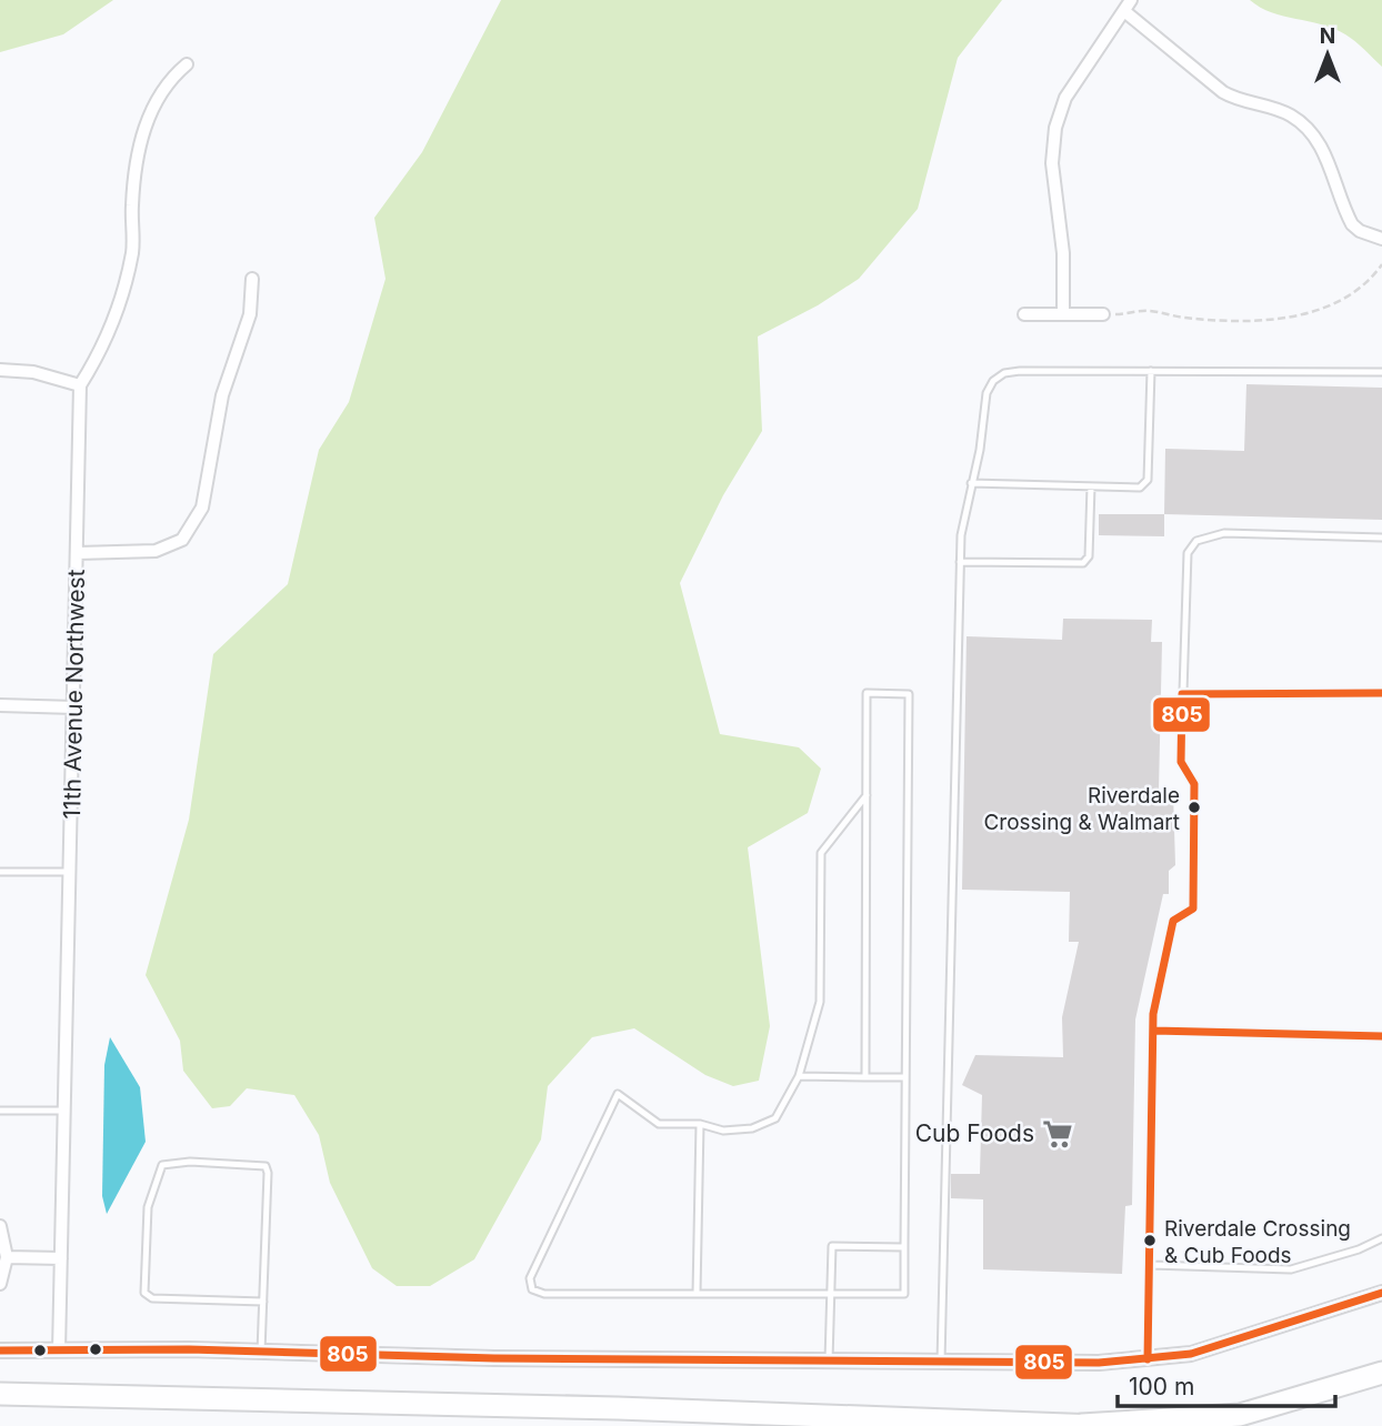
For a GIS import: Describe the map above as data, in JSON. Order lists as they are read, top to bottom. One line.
{"streets":{"street":["11th Avenue Northwest"]},"places":{"other":["Riverdale Crossing & Walmart","Riverdale Crossing & Cub Foods"],"supermarket":["Cub Foods"]},"lines":["transit line 805"],"scale_bar":"100 m","north":"top"}
